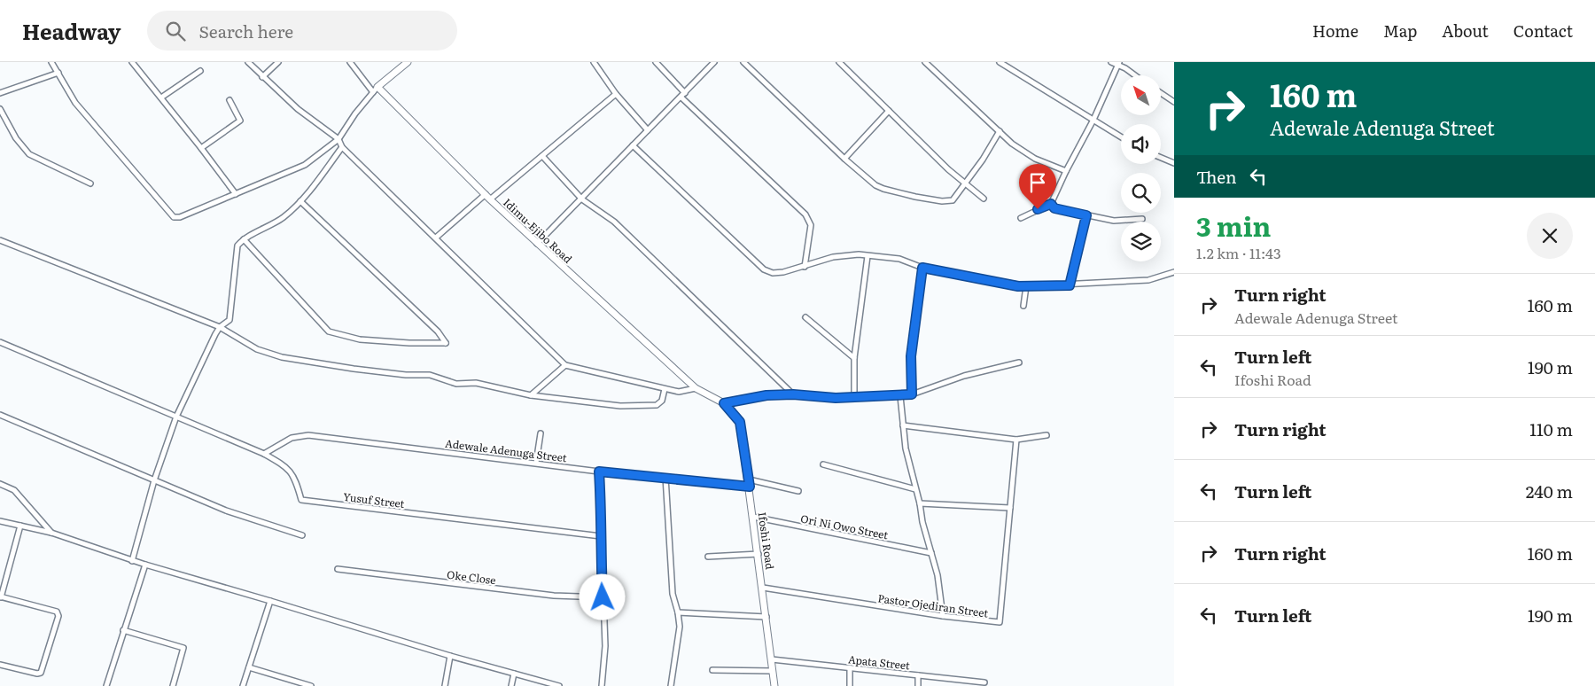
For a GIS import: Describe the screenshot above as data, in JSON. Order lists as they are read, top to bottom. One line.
{"streets":{"main road":["Idimu-Ejibo Road","Ifoshi Road"],"street":["Adewale Adenuga Street","Yusuf Street","Ori Ni Owo Street","Oke Close","Pastor Ojediran Street","Apata Street"]},"crossings":[["Idimu-Ejibo Road","Ifoshi Road"],["Adewale Adenuga Street","Yusuf Street"],["Adewale Adenuga Street","Ifoshi Road"],["Ori Ni Owo Street","Ifoshi Road"],["Ifoshi Road","Pastor Ojediran Street"],["Ifoshi Road","Apata Street"]],"north":"top left","page":{"header":"Headway","search":"Search here","nav":["Home","Map","About","Contact"],"turn":["160 m","Adewale Adenuga Street"],"then":"Then","heading":["3 min","1.2 km · 11:43"],"list":[{"name":"Turn right","note":"Adewale Adenuga Street","value":"160 m"},{"name":"Turn left","note":"Ifoshi Road","value":"190 m"},{"name":"Turn right","value":"110 m"},{"name":"Turn left","value":"240 m"},{"name":"Turn right","value":"160 m"},{"name":"Turn left","value":"190 m"}]}}
